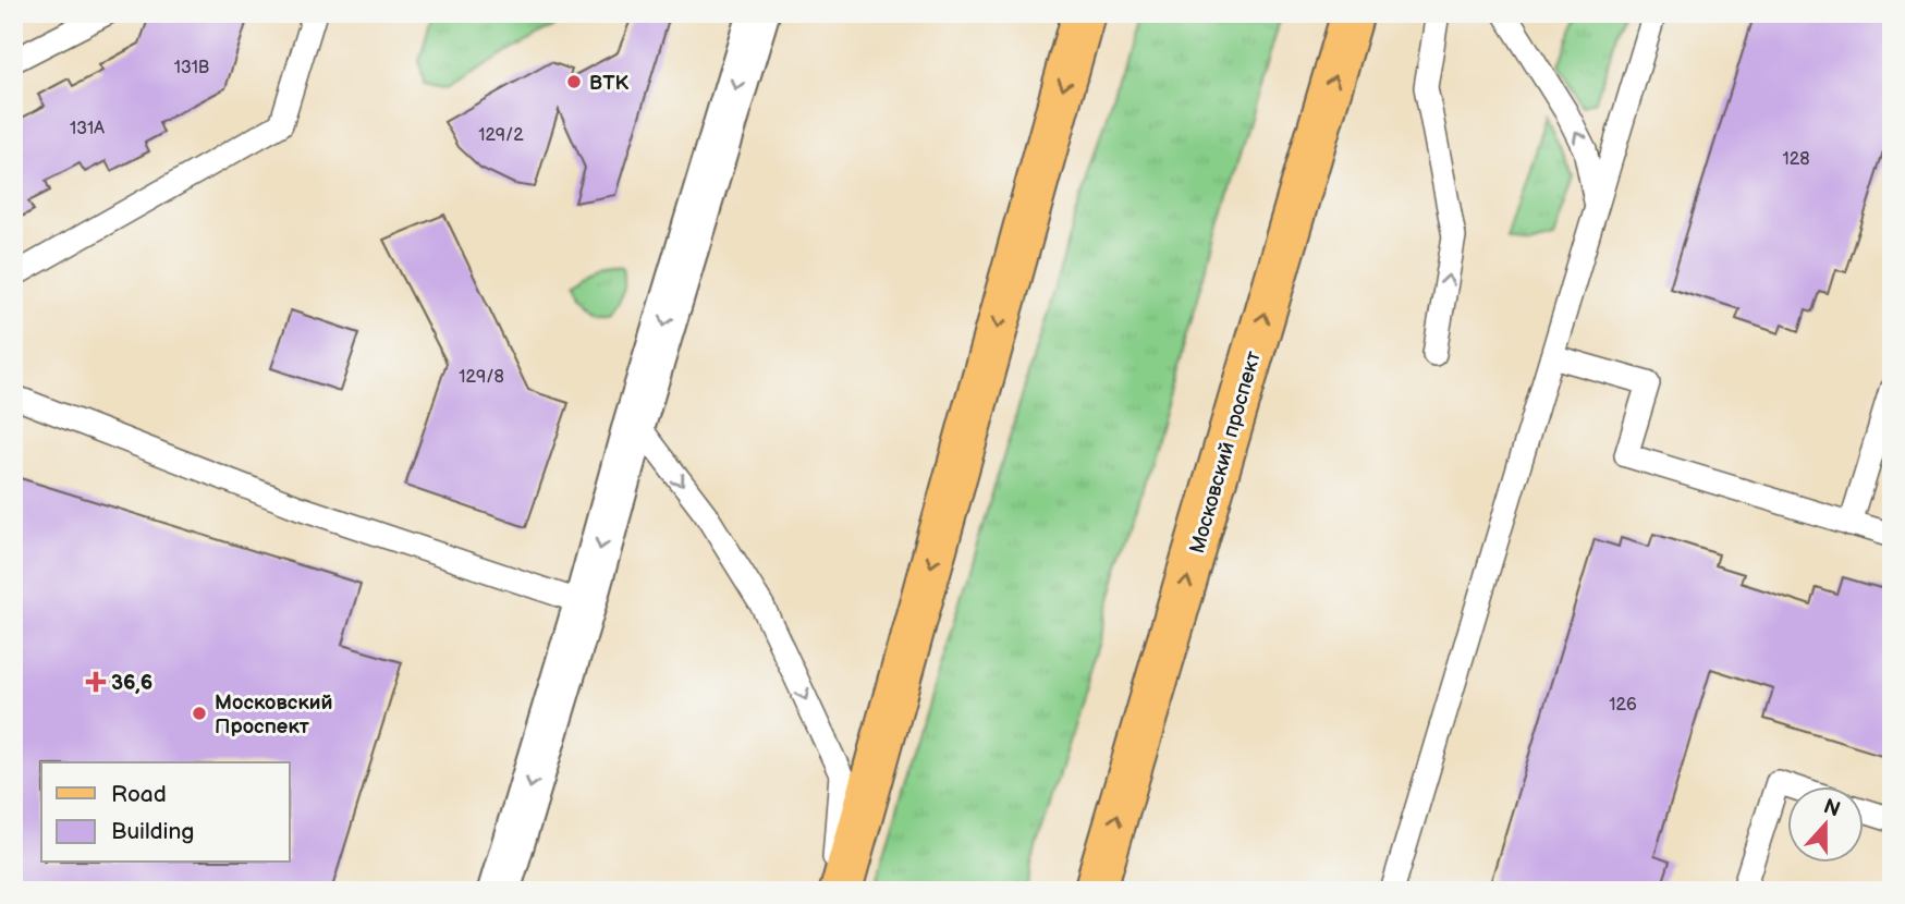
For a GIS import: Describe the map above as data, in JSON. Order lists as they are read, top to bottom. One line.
{"streets":{"main road":["Московский проспект"]},"places":{"other":["ВТК","Московский Проспект"],"health":["36,6"]},"house_numbers":["131В","131А","129/2","128","129/8","126"],"legend":["Road","Building"],"north":"top"}
